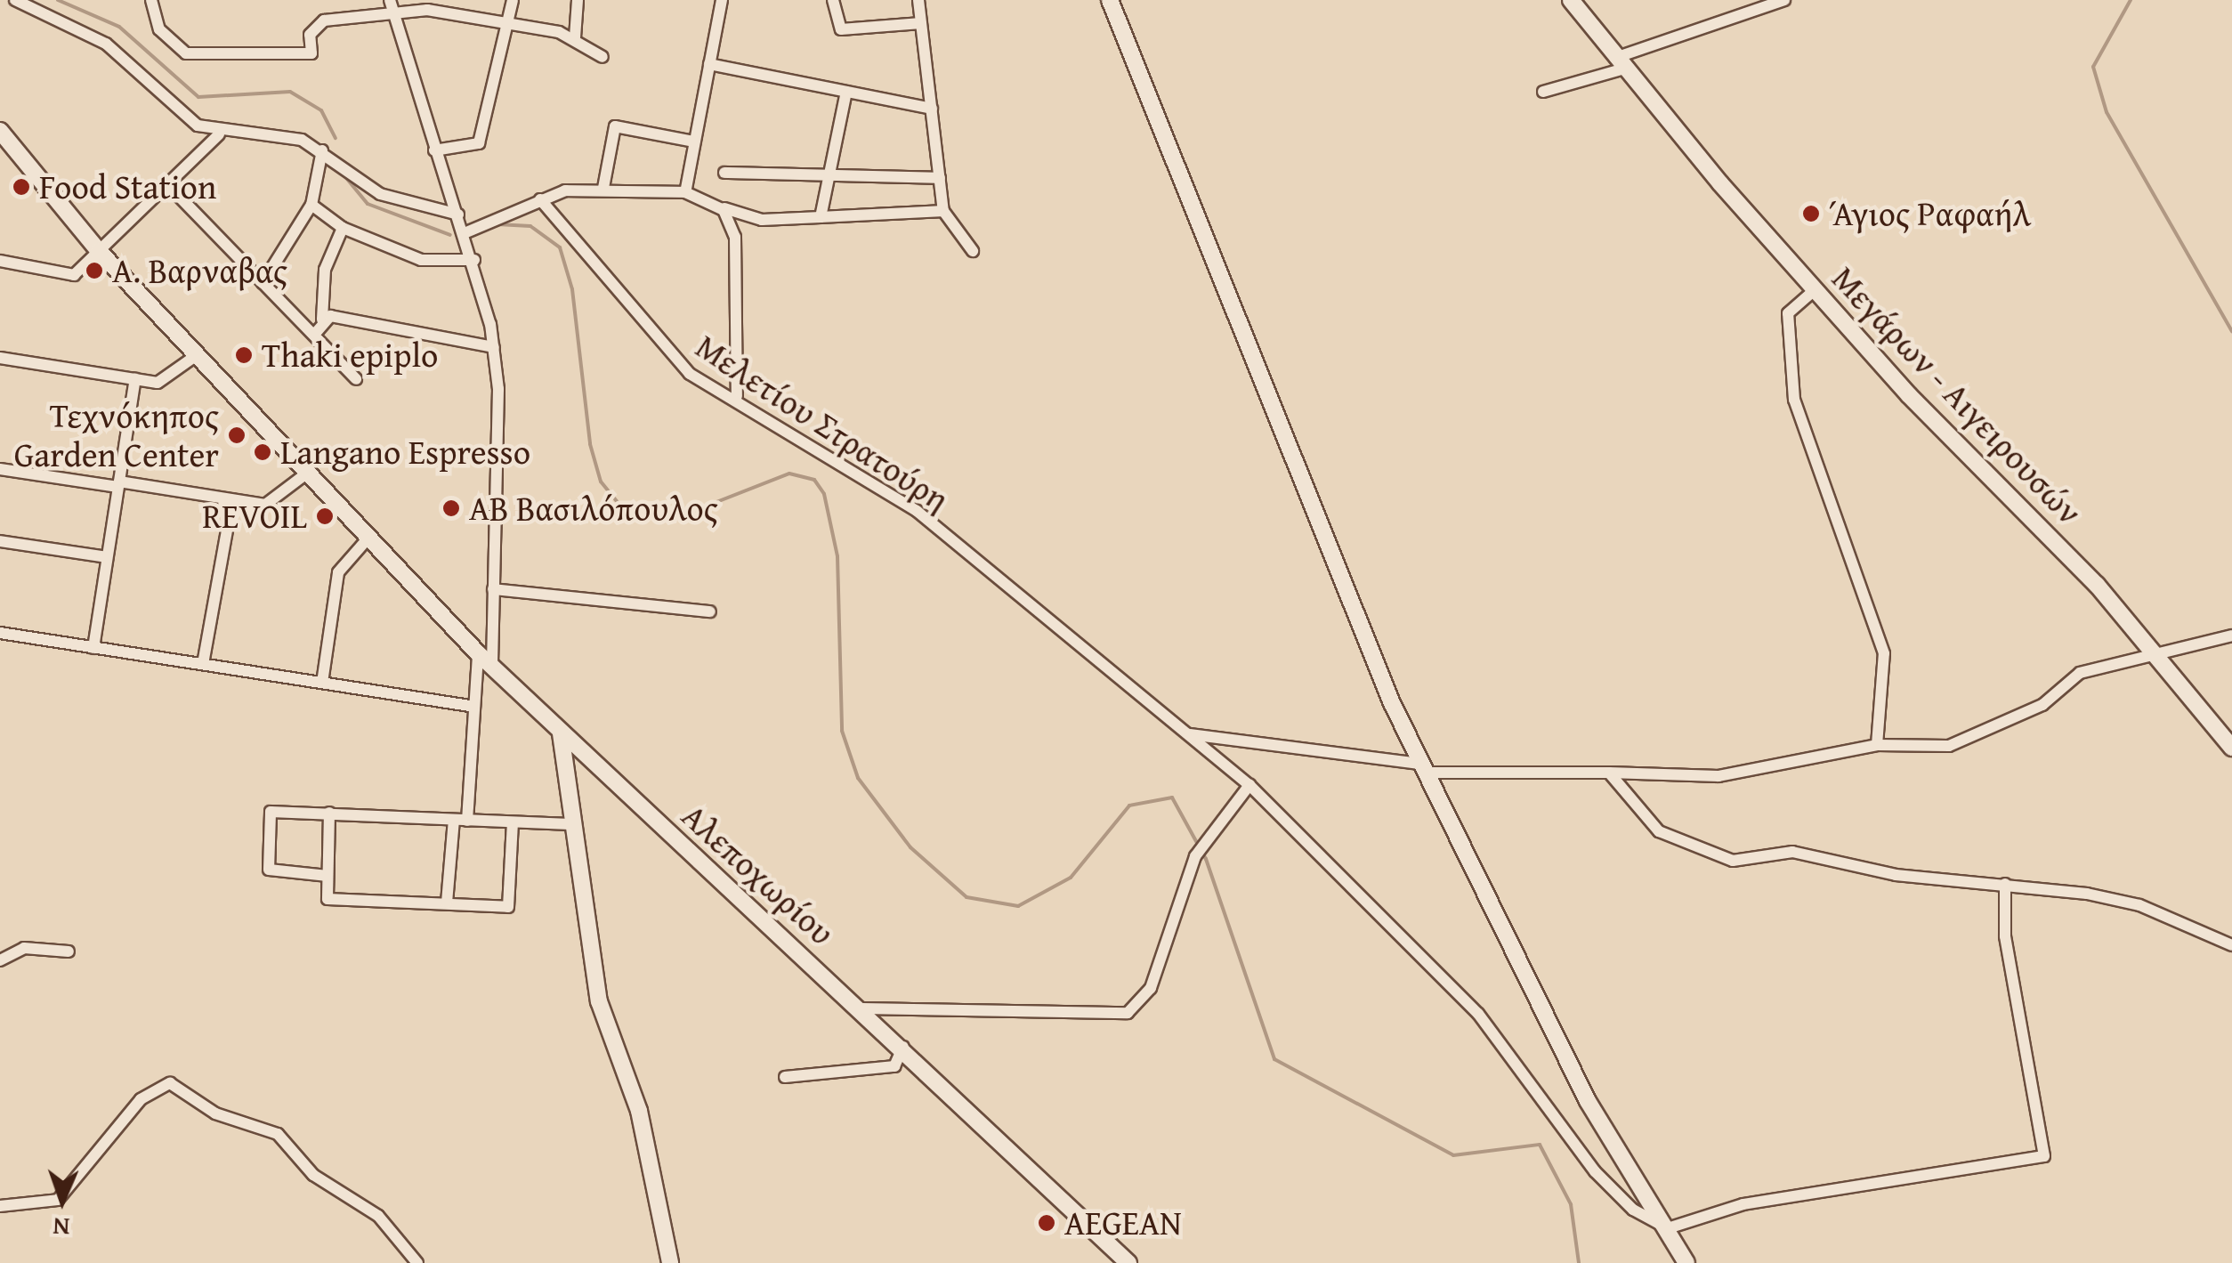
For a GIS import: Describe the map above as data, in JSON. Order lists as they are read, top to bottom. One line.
{"streets":{"main road":["Μεγάρων - Αιγειρουσών","Αλεποχωρίου"],"street":["Μελετίου Στρατούρη"]},"places":["Food Station","Άγιος Ραφαήλ","Α. Βαρναβας","Thaki epiplo","Τεχνόκηπος Garden Center","Langano Espresso","ΑΒ Βασιλόπουλος","REVOIL","AEGEAN"],"north":"bottom"}
